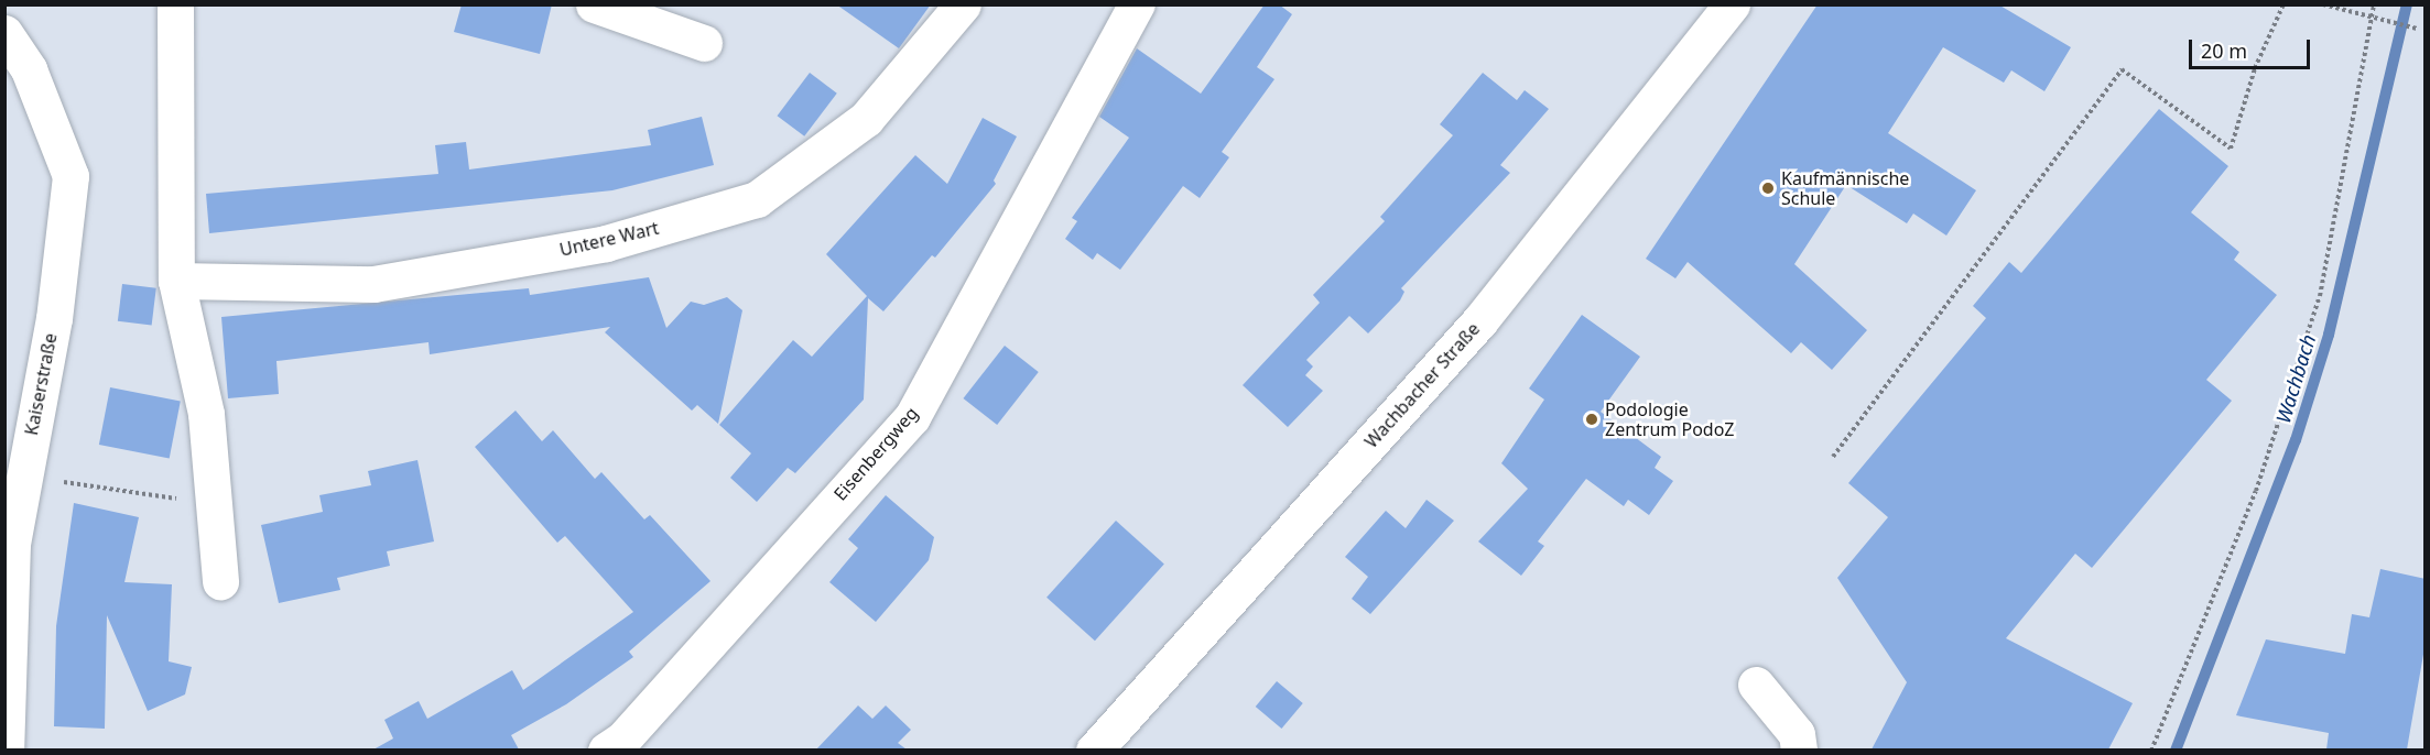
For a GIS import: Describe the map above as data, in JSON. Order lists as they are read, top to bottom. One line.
{"streets":{"street":["Untere Wart","Kaiserstraße","Wachbacher Straße","Eisenbergweg"]},"water":["Wachbach"],"places":["Kaufmännische Schule","Podologie Zentrum PodoZ"],"scale_bar":"20 m"}
